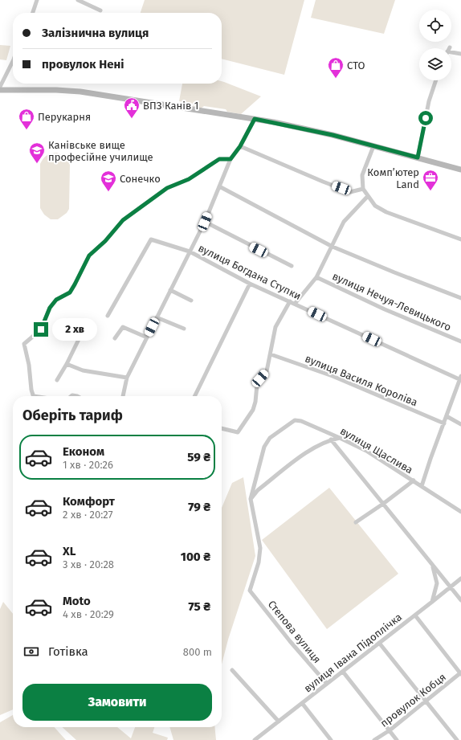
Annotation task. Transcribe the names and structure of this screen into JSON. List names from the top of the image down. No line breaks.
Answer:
{"streets":{"street":["вулиця Богдана Ступки","вулиця Нечуя-Левицького","вулиця Василя Короліва","вулиця Щаслива","Степова вулиця","вулиця Івана Підоплічка","провулок Кобця"]},"crossings":[["вулиця Щаслива","Степова вулиця"],["Степова вулиця","вулиця Івана Підоплічка"]],"places":{"shop":["СТО","Перукарня"],"public building":["ВПЗ Канів 1"],"school or university":["Канівське вище професійне училище","Сонечко"],"office":["Комп’ютер Land"]},"page":{"banner":["Залізнична вулиця","провулок Нені"],"bubble":"2 хв","heading":"Оберіть тариф","list":[{"name":"Економ","note":"1 хв · 20:26","value":"59 ₴"},{"name":"Комфорт","note":"2 хв · 20:27","value":"79 ₴"},{"name":"XL","note":"3 хв · 20:28","value":"100 ₴"},{"name":"Moto","note":"4 хв · 20:29","value":"75 ₴"}],"pay":["Готівка","800 m"],"buttons":"Замовити"}}
